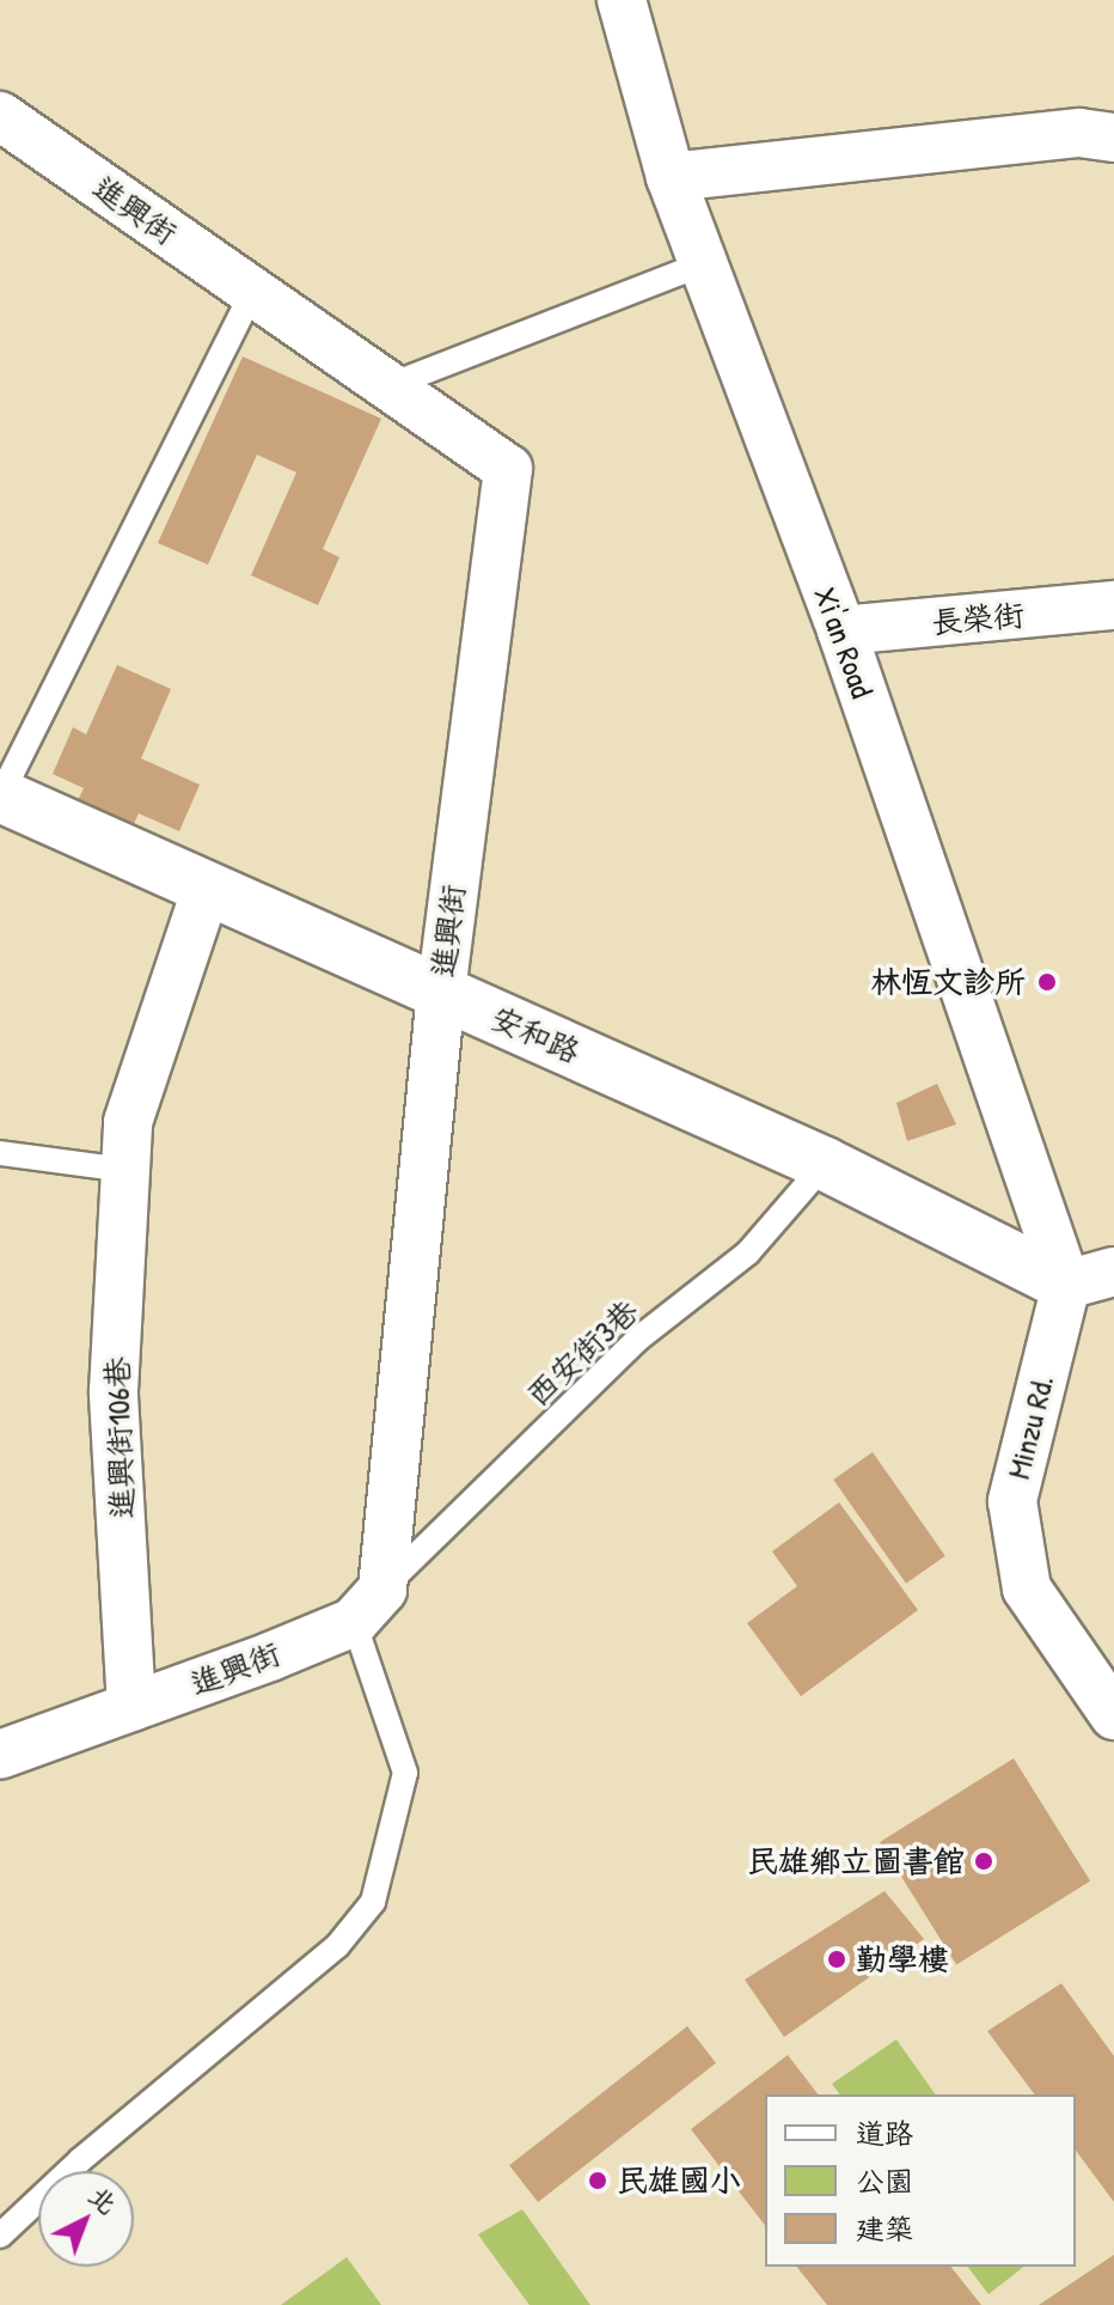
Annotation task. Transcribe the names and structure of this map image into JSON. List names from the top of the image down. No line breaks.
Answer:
{"streets":{"street":["進興街","長榮街","Xi'an Road","安和路","Minzu Rd.","進興街106巷"],"lane":["西安街3巷"]},"crossings":[["進興街","安和路"],["進興街","西安街3巷"],["進興街","進興街106巷"],["長榮街","Xi'an Road"],["Xi'an Road","安和路"],["Xi'an Road","Minzu Rd."],["安和路","西安街3巷"],["安和路","Minzu Rd."],["安和路","進興街106巷"]],"places":["林恆文診所","民雄鄉立圖書館","勤學樓","民雄國小"],"legend":["道路","公園","建築"],"north":"top right"}
